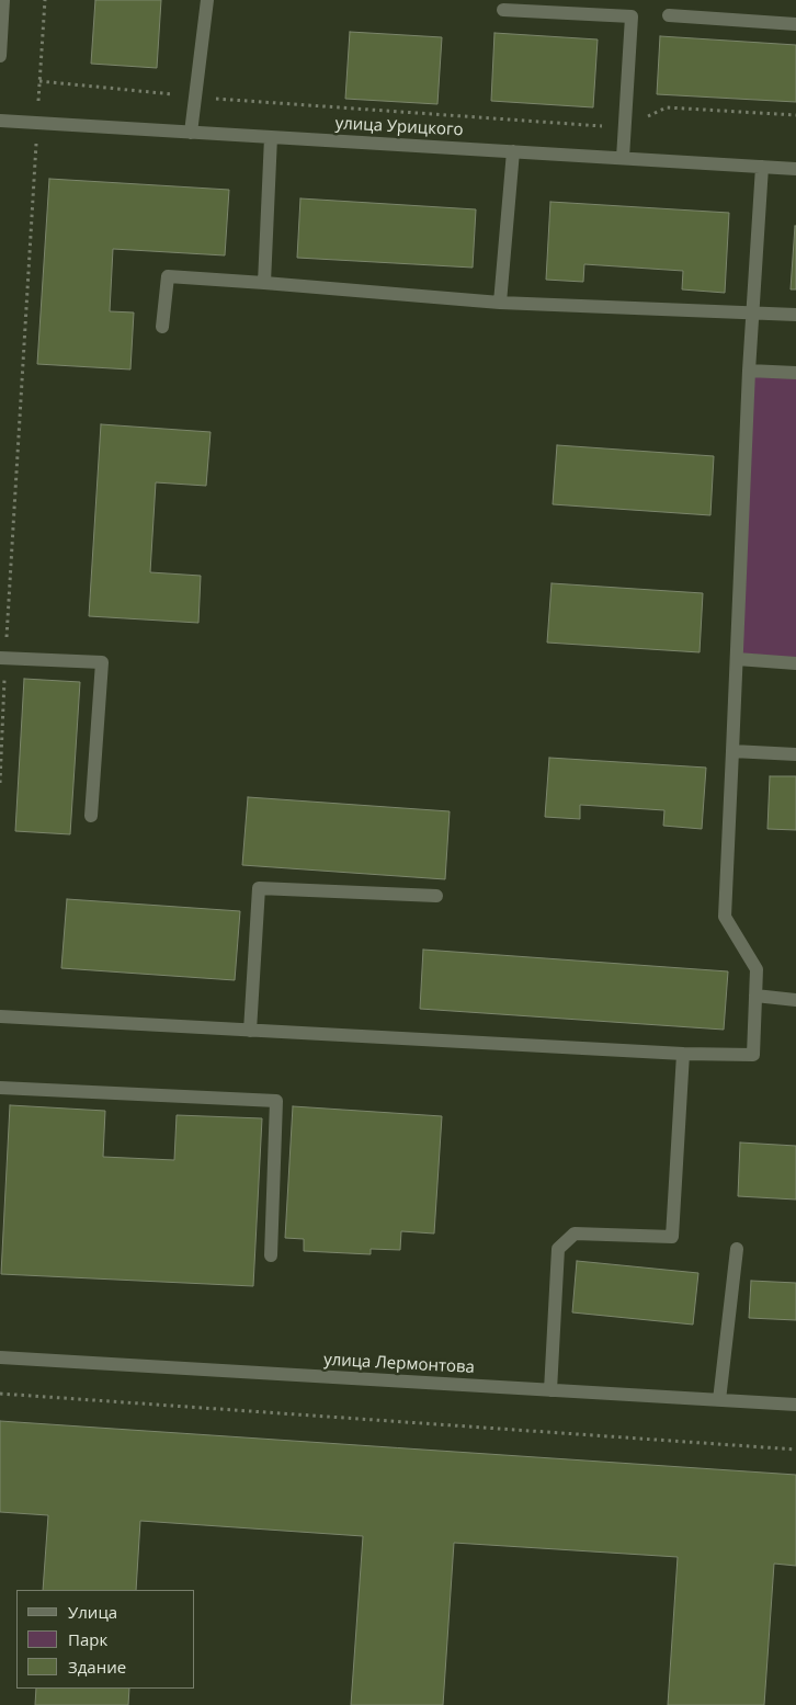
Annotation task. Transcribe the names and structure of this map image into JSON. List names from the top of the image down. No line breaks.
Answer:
{"streets":{"street":["улица Урицкого","улица Лермонтова"]},"legend":["Улица","Парк","Здание"]}
